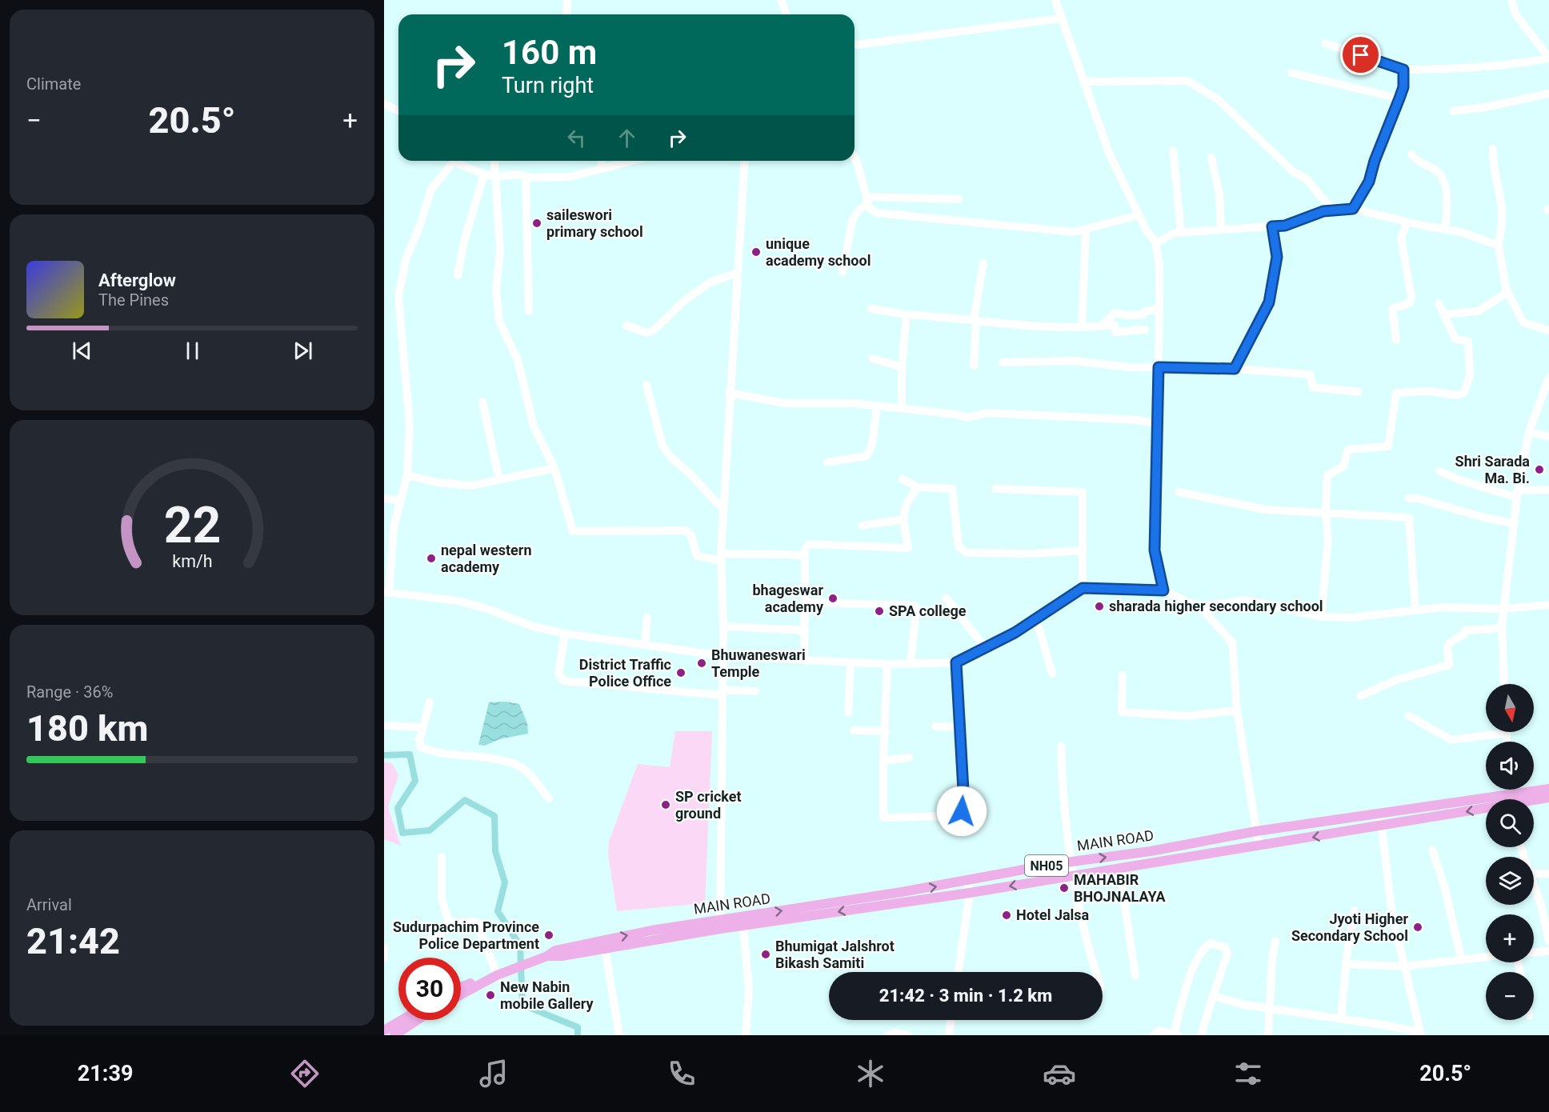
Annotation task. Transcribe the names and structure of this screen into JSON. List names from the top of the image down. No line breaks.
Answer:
{"streets":{"main road":["MAIN ROAD","NH05"]},"crossings":[["MAIN ROAD","NH05"]],"places":["saileswori primary school","unique academy school","Shri Sarada Ma. Bi.","nepal western academy","bhageswar academy","sharada higher secondary school","SPA college","Bhuwaneswari Temple","District Traffic Police Office","SP cricket ground","MAHABIR BHOJNALAYA","Hotel Jalsa","Jyoti Higher Secondary School","Sudurpachim Province Police Department","Bhumigat Jalshrot Bikash Samiti","New Nabin mobile Gallery"],"north":"bottom","page":{"tile":["Climate",["Range · 36%","180 km"],["Arrival","21:42"]],"turn":["160 m","Turn right"],"heat":["−","20.5°","+"],"song":["Afterglow","The Pines"],"map_buttons":["+","−"],"limit":"30","trip":"21:42 · 3 min · 1.2 km","tabs":["21:39","20.5°"],"gauge":["22","km/h"]}}
